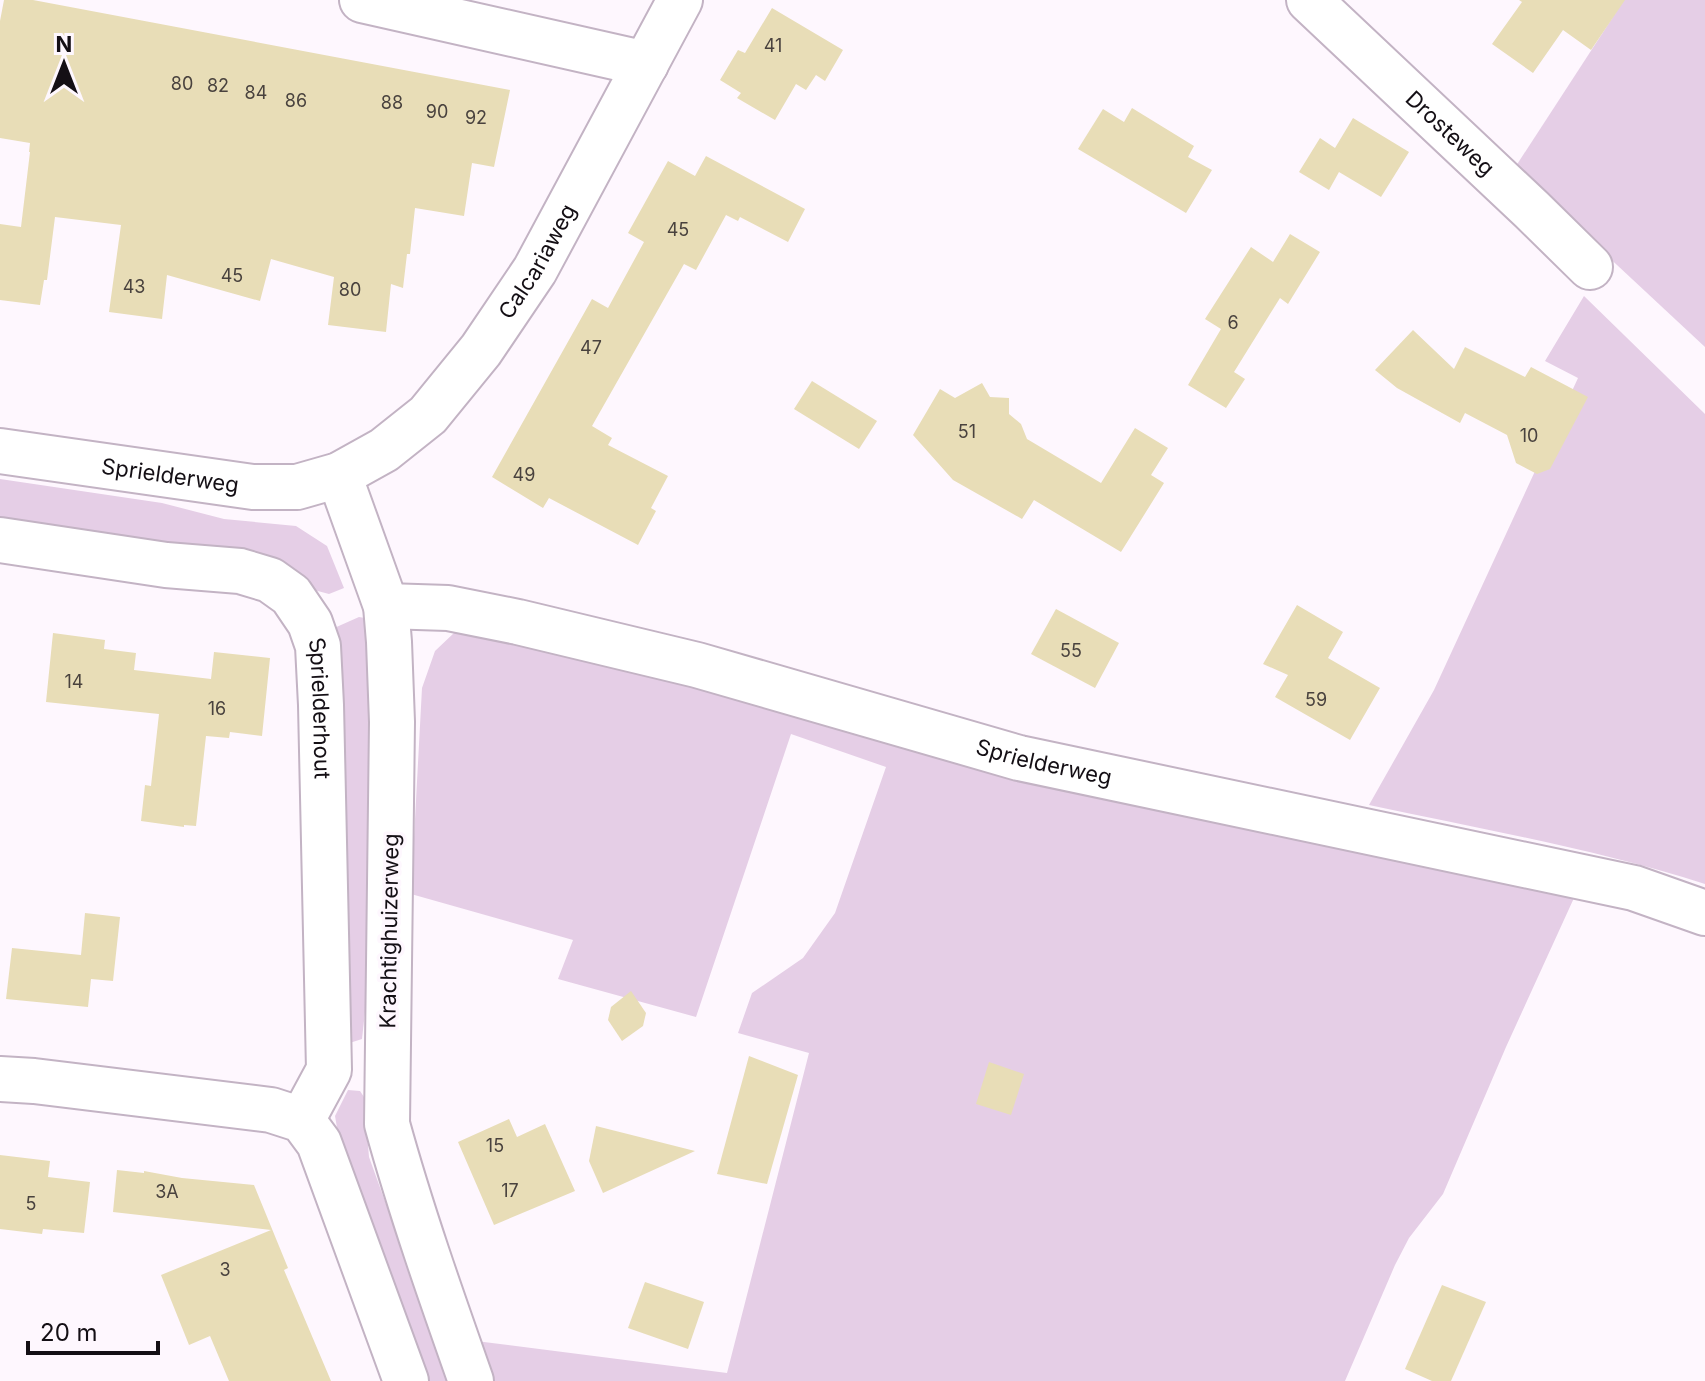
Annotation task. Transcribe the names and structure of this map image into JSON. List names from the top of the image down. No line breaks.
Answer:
{"streets":{"street":["Drosteweg","Calcariaweg","Sprielderweg","Sprielderhout","Krachtighuizerweg"]},"crossings":[["Calcariaweg","Sprielderweg"],["Calcariaweg","Krachtighuizerweg"],["Sprielderweg","Krachtighuizerweg"]],"house_numbers":["41","80","82","84","86","88","90","92","45","45","43","80","6","47","51","10","49","55","14","59","16","15","17","3A","5","3"],"scale_bar":"20 m","north":"top"}
